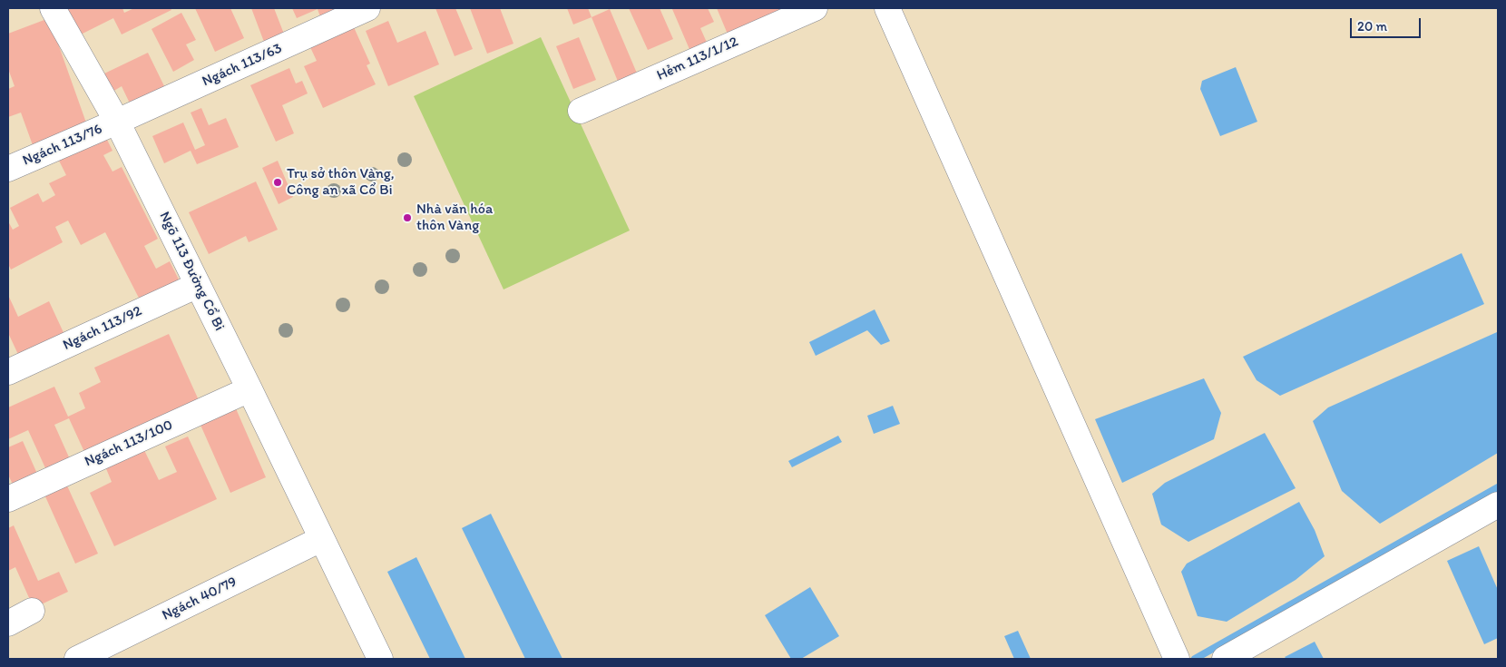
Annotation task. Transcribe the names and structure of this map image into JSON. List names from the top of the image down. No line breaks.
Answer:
{"streets":{"street":["Hẻm 113/1/12","Ngách 113/63","Ngách 113/76","Ngõ 113 Đường Cổ Bi","Ngách 113/92","Ngách 113/100","Ngách 40/79"]},"crossings":[["Ngách 113/63","Ngách 113/76"],["Ngách 113/63","Ngõ 113 Đường Cổ Bi"],["Ngách 113/76","Ngõ 113 Đường Cổ Bi"],["Ngõ 113 Đường Cổ Bi","Ngách 113/92"],["Ngõ 113 Đường Cổ Bi","Ngách 113/100"],["Ngõ 113 Đường Cổ Bi","Ngách 40/79"]],"places":["Trụ sở thôn Vàng, Công an xã Cổ Bi","Nhà văn hóa thôn Vàng"],"scale_bar":"20 m"}
